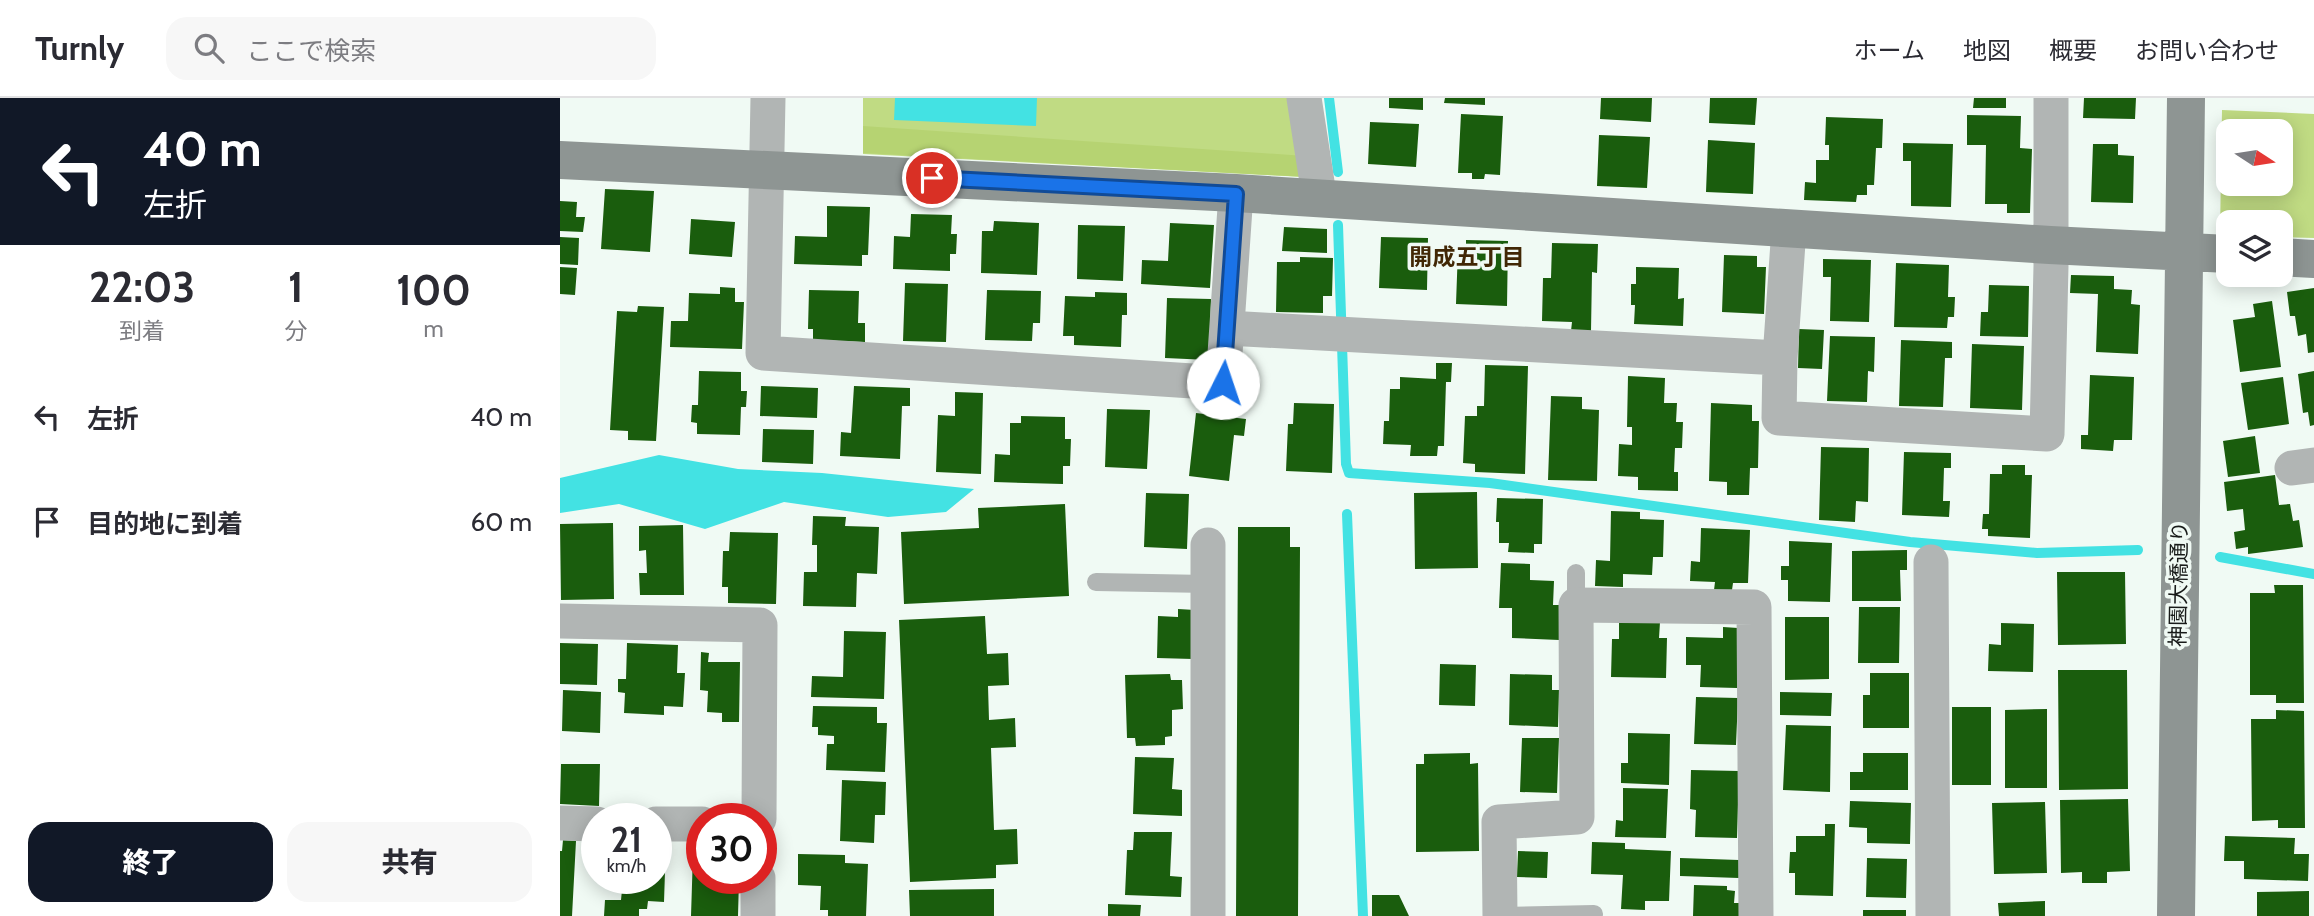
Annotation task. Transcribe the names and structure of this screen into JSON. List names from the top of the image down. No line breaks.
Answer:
{"streets":{"street":["神園大橋通り"]},"districts":["開成五丁目"],"north":"right","page":{"header":"Turnly","search":"ここで検索","nav":["ホーム","地図","概要","お問い合わせ"],"turn":["40 m","左折"],"eta":["22:03","到着","1","分","100","m"],"list":[{"name":"左折","value":"40 m"},{"name":"目的地に到着","value":"60 m"}],"speed":"21 km/h","limit":"30","buttons":["終了","共有"]}}
